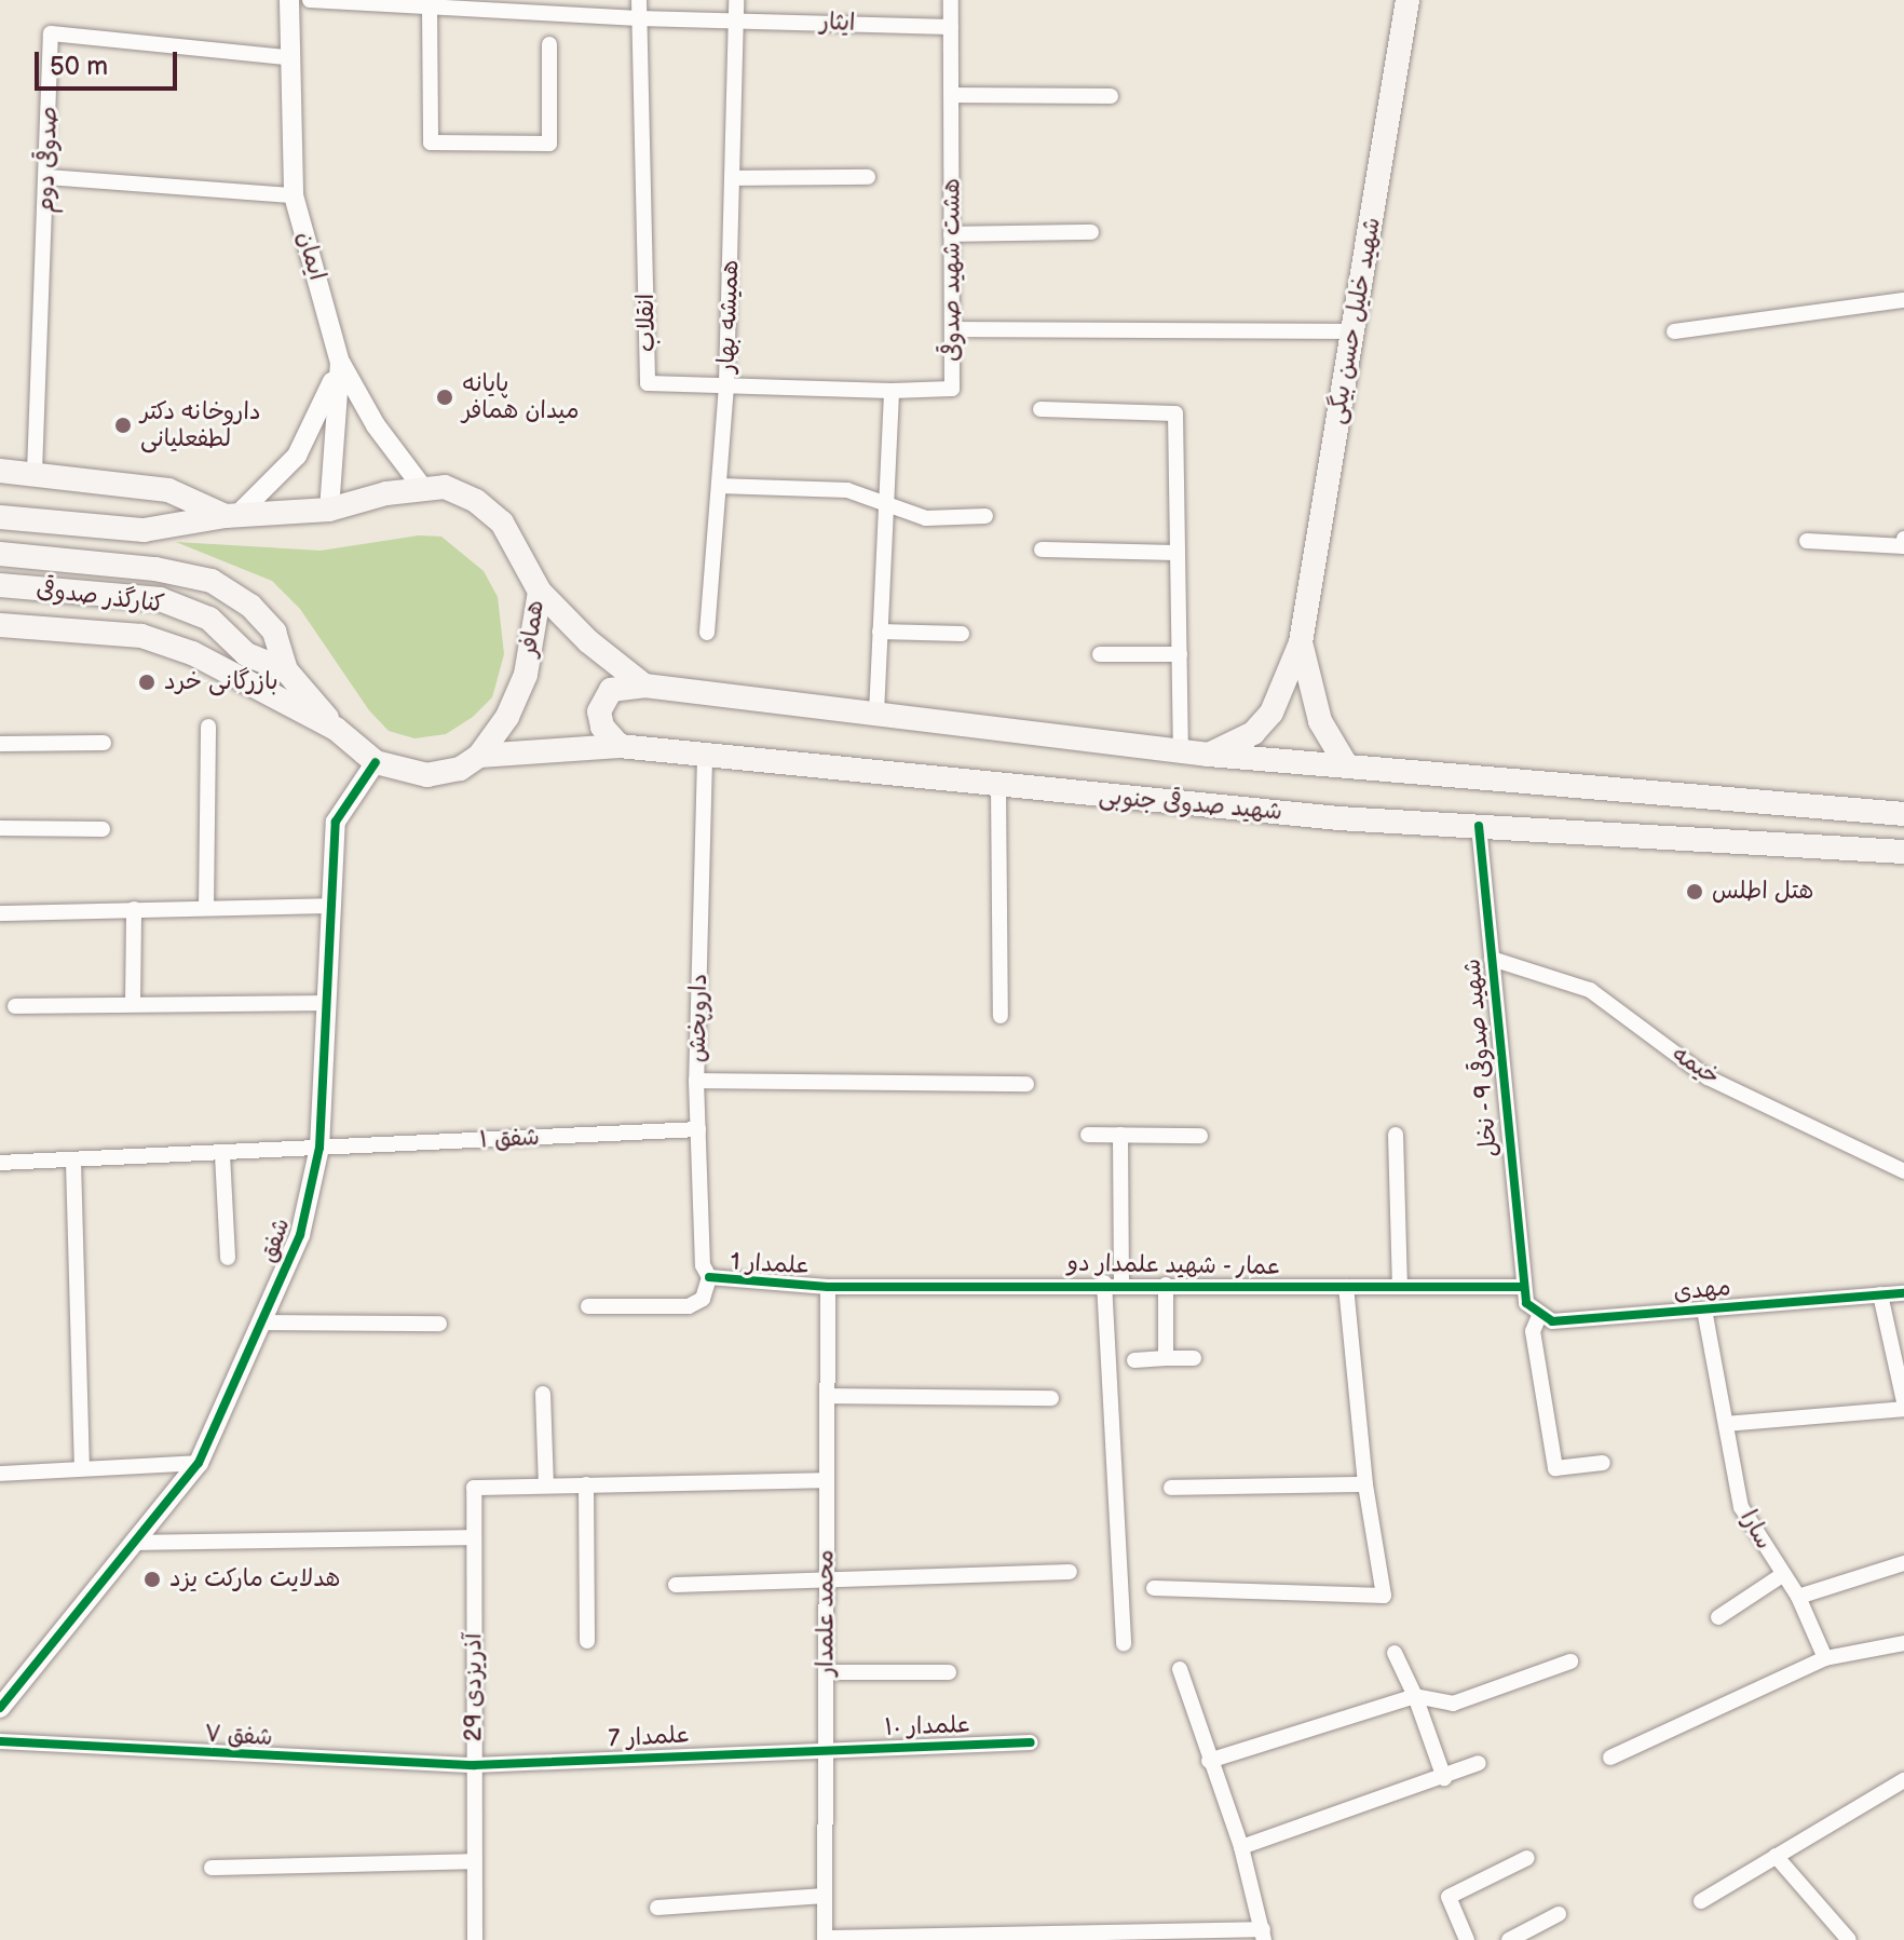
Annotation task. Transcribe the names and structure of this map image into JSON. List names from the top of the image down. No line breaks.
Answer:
{"streets":{"main road":["شهید خلیل حسن بیگی","کنارگذر صدوقی","همافر","شهید صدوقی جنوبی"],"street":["ایثار","صدوقی دوم","ایمان","هشت شهید صدوقی","همیشه بهار","انقلاب","داروپخش","شهید صدوقی 9 - نخل","خیمه","شفق ۱","شفق","علمدار 1","عمار - شهید علمدار دو","مهدی","سارا","محمد علمدار","آذریزدی 29","علمدار ۱۰","شفق ۷","علمدار 7"]},"crossings":[["ایثار","هشت شهید صدوقی"],["ایثار","همیشه بهار"],["ایثار","انقلاب"],["صدوقی دوم","ایمان"],["ایمان","همافر"],["هشت شهید صدوقی","انقلاب"],["همیشه بهار","انقلاب"],["همافر","شهید صدوقی جنوبی"],["شهید صدوقی جنوبی","داروپخش"],["شهید صدوقی جنوبی","شهید صدوقی 9 - نخل"],["داروپخش","شفق ۱"],["داروپخش","علمدار 1"],["شهید صدوقی 9 - نخل","خیمه"],["شهید صدوقی 9 - نخل","عمار - شهید علمدار دو"],["شفق ۱","شفق"],["علمدار 1","عمار - شهید علمدار دو"],["علمدار 1","محمد علمدار"],["عمار - شهید علمدار دو","محمد علمدار"],["مهدی","سارا"],["محمد علمدار","علمدار ۱۰"],["محمد علمدار","علمدار 7"],["آذریزدی 29","شفق ۷"],["آذریزدی 29","علمدار 7"],["علمدار ۱۰","علمدار 7"],["شفق ۷","علمدار 7"]],"places":["پایانه میدان همافر","داروخانه دکتر لطفعلیانی","بازرگانی خرد","هتل اطلس","هدلایت مارکت یزد"],"scale_bar":"50 m"}
